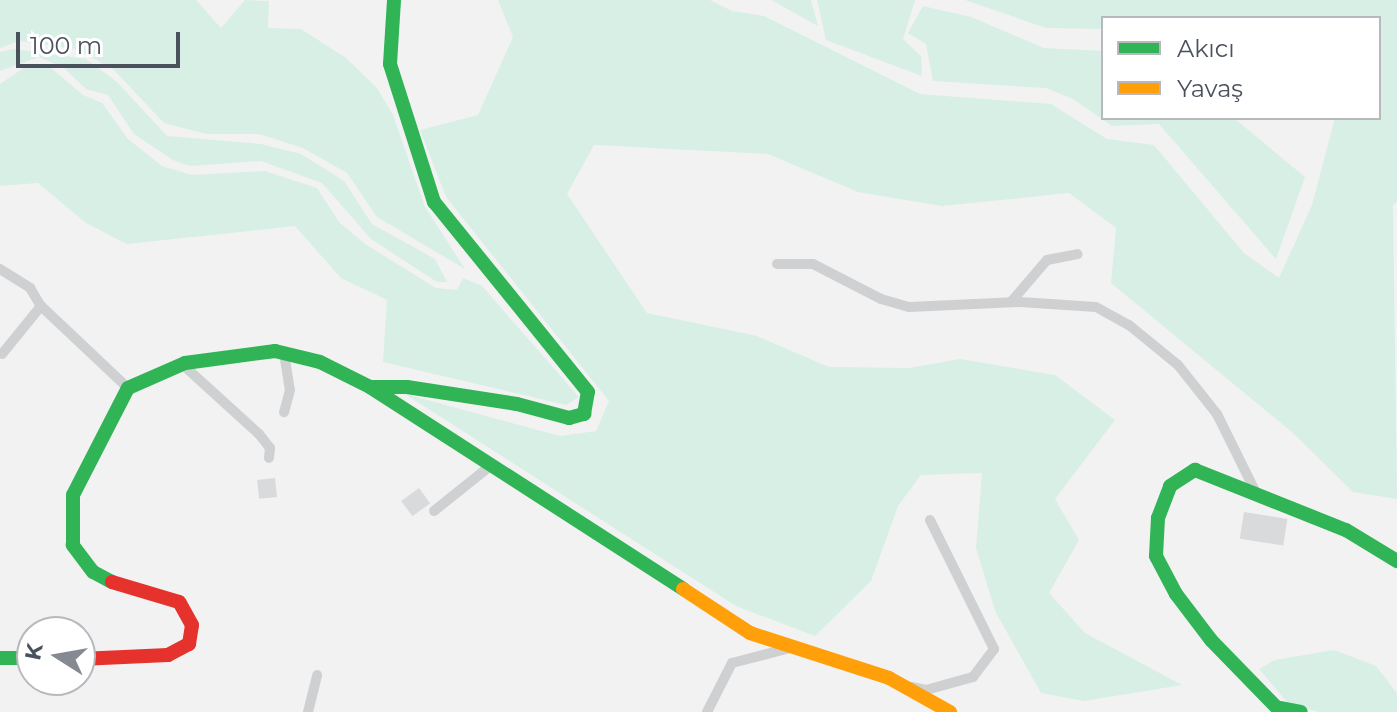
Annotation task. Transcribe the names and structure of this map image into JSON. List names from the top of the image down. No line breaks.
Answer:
{"legend":["Akıcı","Yavaş"],"scale_bar":"100 m","north":"left"}
